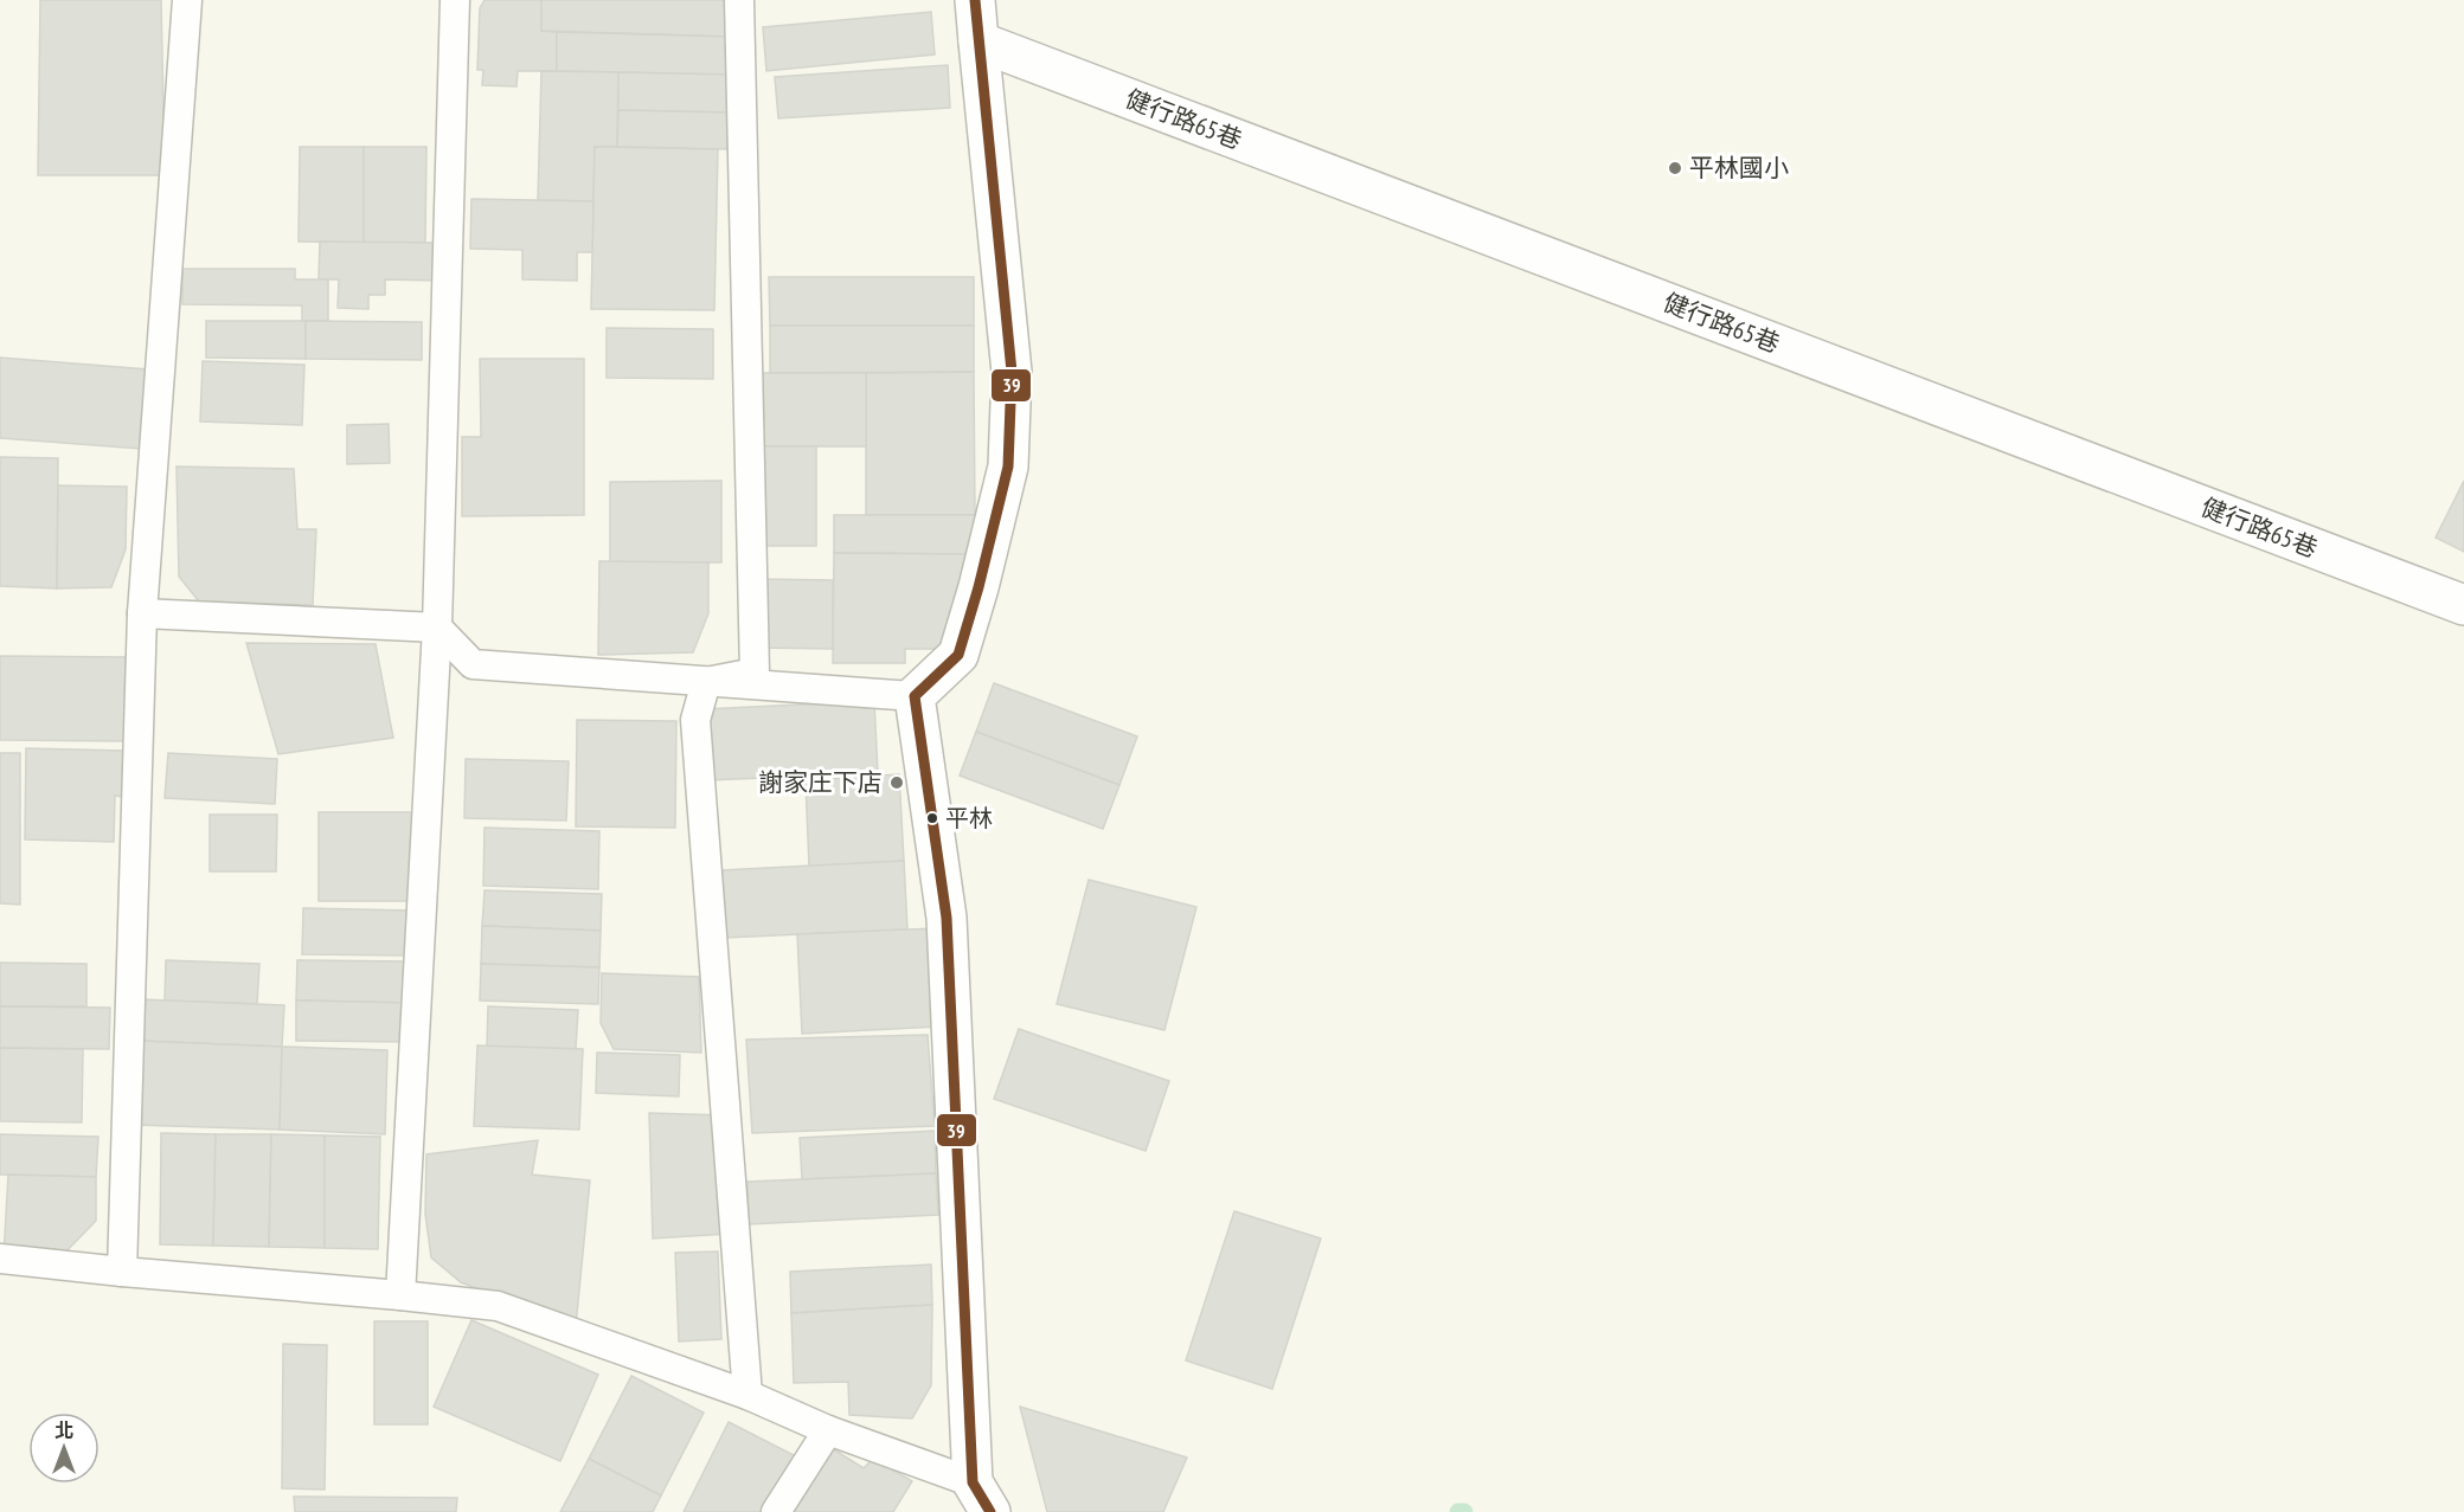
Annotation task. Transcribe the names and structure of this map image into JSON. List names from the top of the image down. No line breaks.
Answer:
{"streets":{"street":["健行路65巷"]},"places":["平林國小","謝家庄下店","平林"],"lines":["transit line 39"],"north":"top"}
